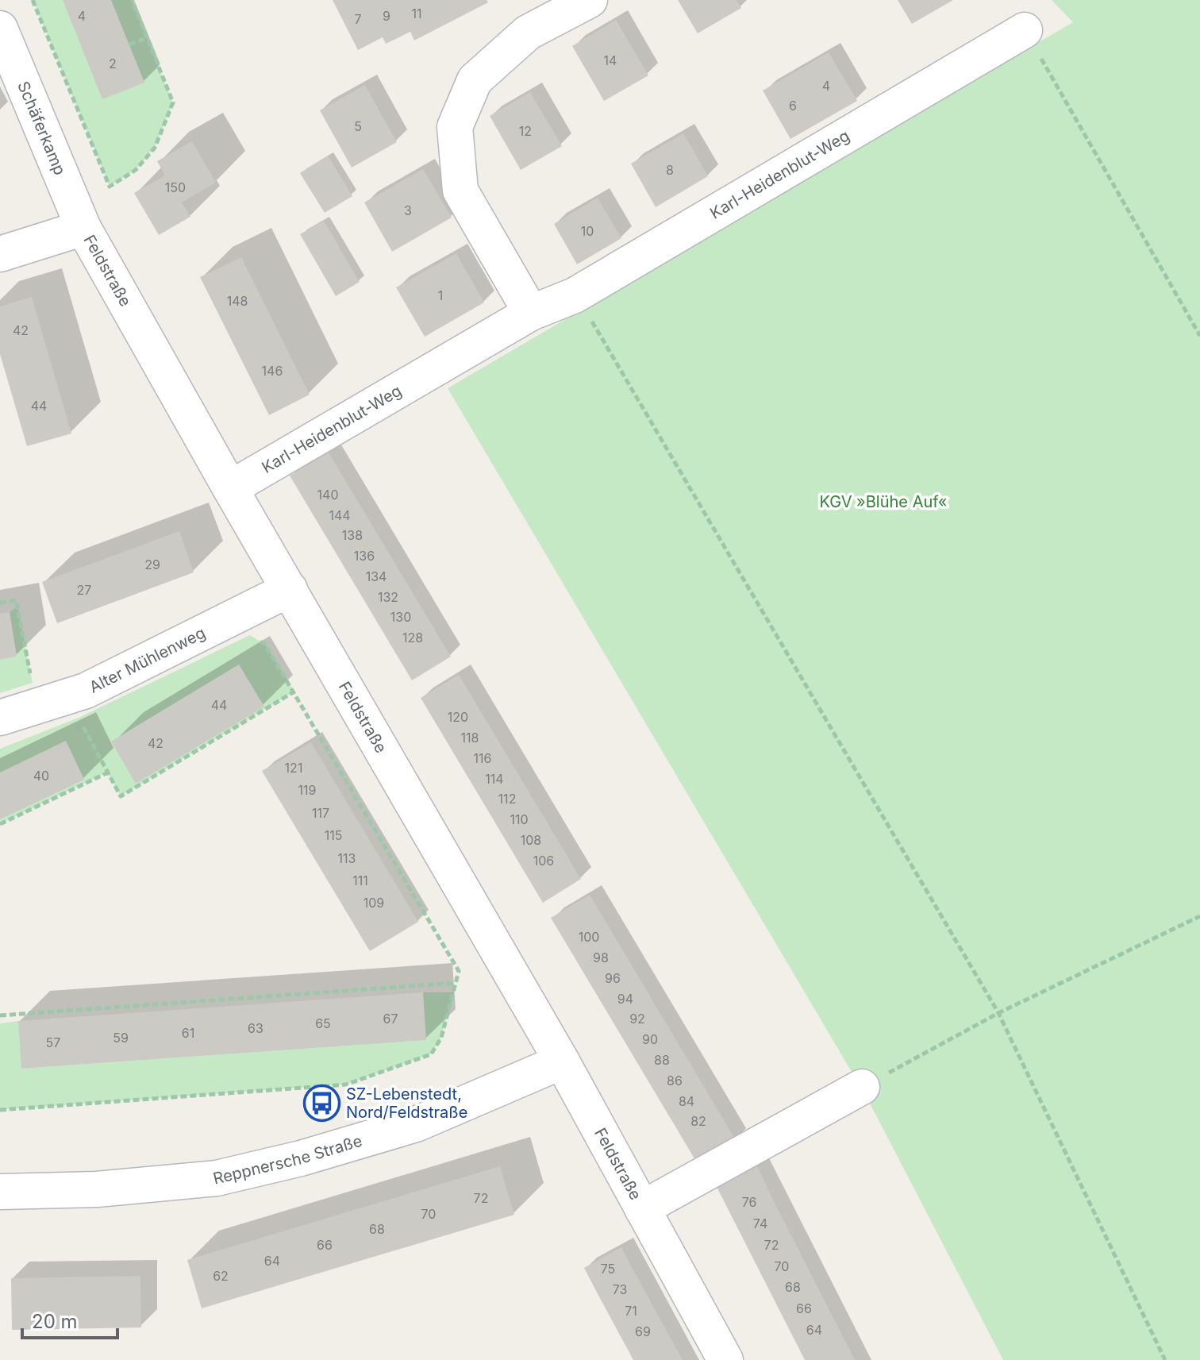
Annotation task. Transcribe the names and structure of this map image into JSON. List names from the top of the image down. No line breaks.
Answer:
{"streets":{"street":["Schäferkamp","Karl-Heidenblut-Weg","Feldstraße","Alter Mühlenweg","Reppnersche Straße"]},"crossings":[["Schäferkamp","Feldstraße"],["Karl-Heidenblut-Weg","Feldstraße"],["Feldstraße","Alter Mühlenweg"],["Feldstraße","Reppnersche Straße"]],"parks":["KGV »Blühe Auf«"],"places":{"bus stop":["SZ-Lebenstedt, Nord/Feldstraße"]},"house_numbers":["11","4","9","7","14","2","4","6","5","12","8","150","3","10","1","148","42","146","44","140","144","138","136","29","134","27","132","130","128","44","120","118","42","116","121","40","114","119","112","117","110","115","108","113","106","111","109","100","98","96","94","67","92","65","63","61","59","90","57","88","86","84","82","72","76","70","74","68","66","72","64","70","75","62","68","73","66","71","64","69"],"scale_bar":"20 m"}
